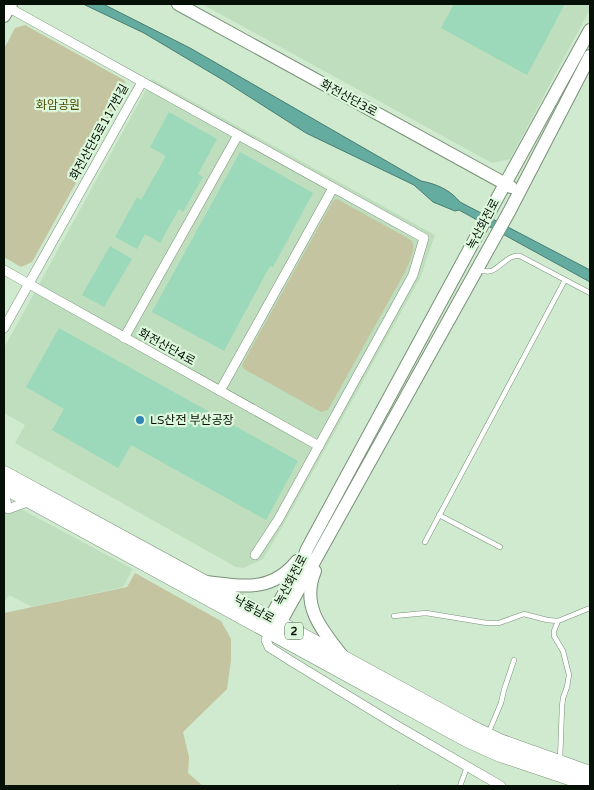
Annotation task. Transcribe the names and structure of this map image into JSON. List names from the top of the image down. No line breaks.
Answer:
{"streets":{"main road":["화전산단3로","녹산화전로","낙동남로","2"],"street":["화전산단5로117번길","화전산단4로"]},"crossings":[["화전산단3로","녹산화전로"],["화전산단5로117번길","화전산단4로"],["녹산화전로","낙동남로"]],"parks":["화암공원"],"places":["LS산전 부산공장"]}
